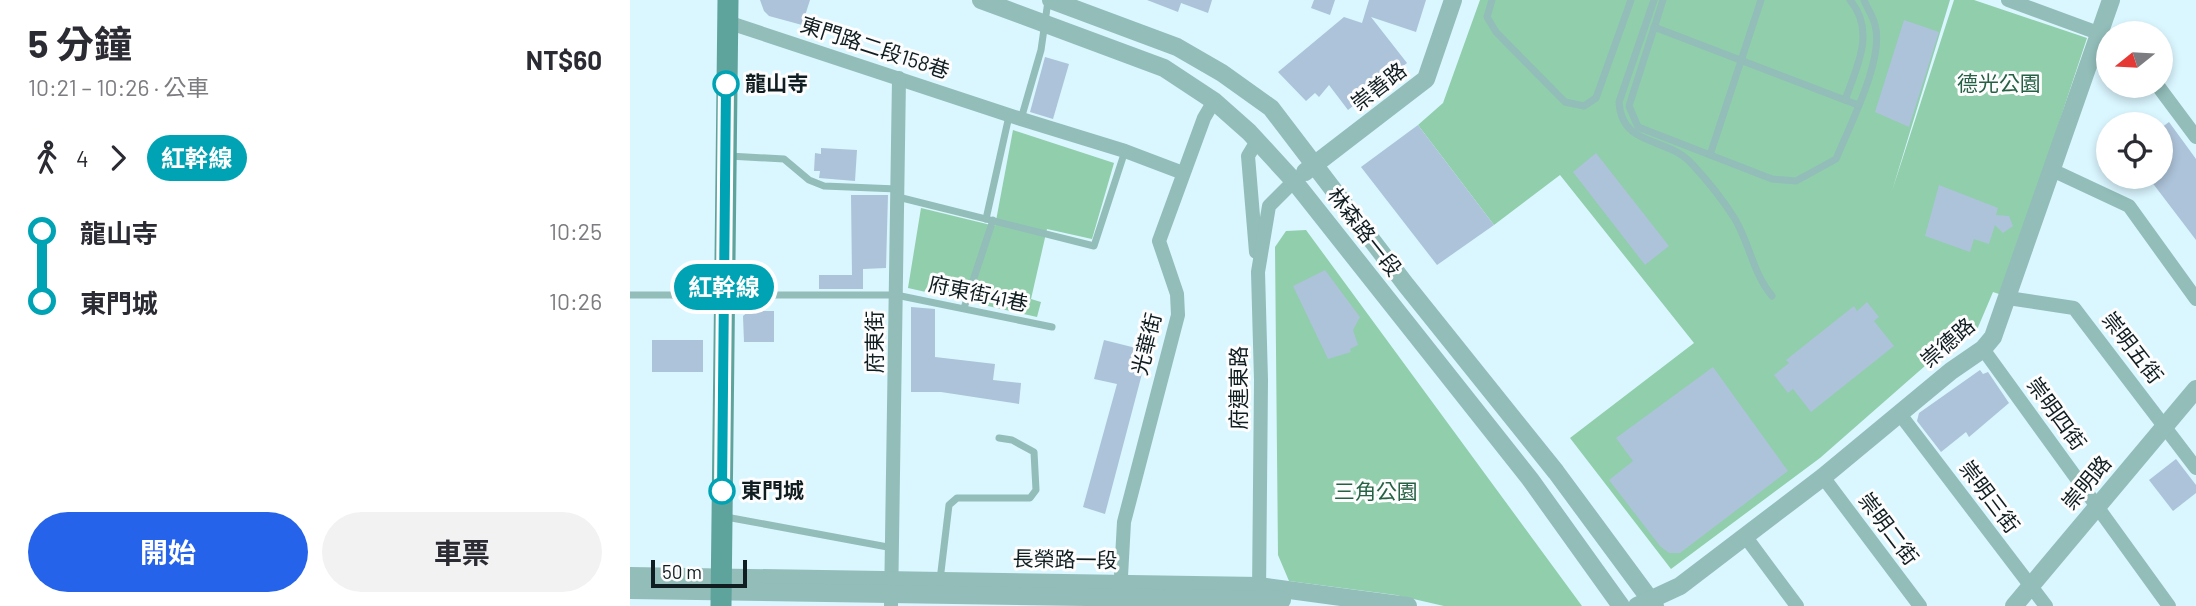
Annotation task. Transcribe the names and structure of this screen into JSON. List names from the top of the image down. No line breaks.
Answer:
{"streets":{"street":["東門路二段158巷","崇善路","林森路一段","府東街","崇德路","光華街","崇明五街","府連東路","崇明四街","崇明路","崇明三街","崇明二街","長榮路一段"],"lane":["府東街41巷"]},"crossings":[["東門路二段158巷","府東街"],["東門路二段158巷","光華街"],["崇善路","林森路一段"],["崇善路","府連東路"],["林森路一段","崇德路"],["林森路一段","光華街"],["林森路一段","府連東路"],["府東街41巷","府東街"],["府東街","長榮路一段"],["崇德路","崇明五街"],["崇德路","崇明四街"],["崇德路","崇明三街"],["崇德路","崇明二街"],["光華街","長榮路一段"],["崇明五街","崇明路"],["府連東路","長榮路一段"],["崇明四街","崇明路"],["崇明路","崇明三街"]],"parks":["德光公園","三角公園"],"places":["龍山寺","東門城"],"lines":["bus line 紅幹線"],"scale_bar":"50 m","north":"left","page":{"heading":["5 分鐘","10:21 – 10:26 · 公車","NT$60"],"on_map":"紅幹線","legs":["4","紅幹線"],"list":[{"name":"龍山寺","value":"10:25"},{"name":"東門城","value":"10:26"}],"buttons":["開始","車票"],"scale":"50 m"}}
